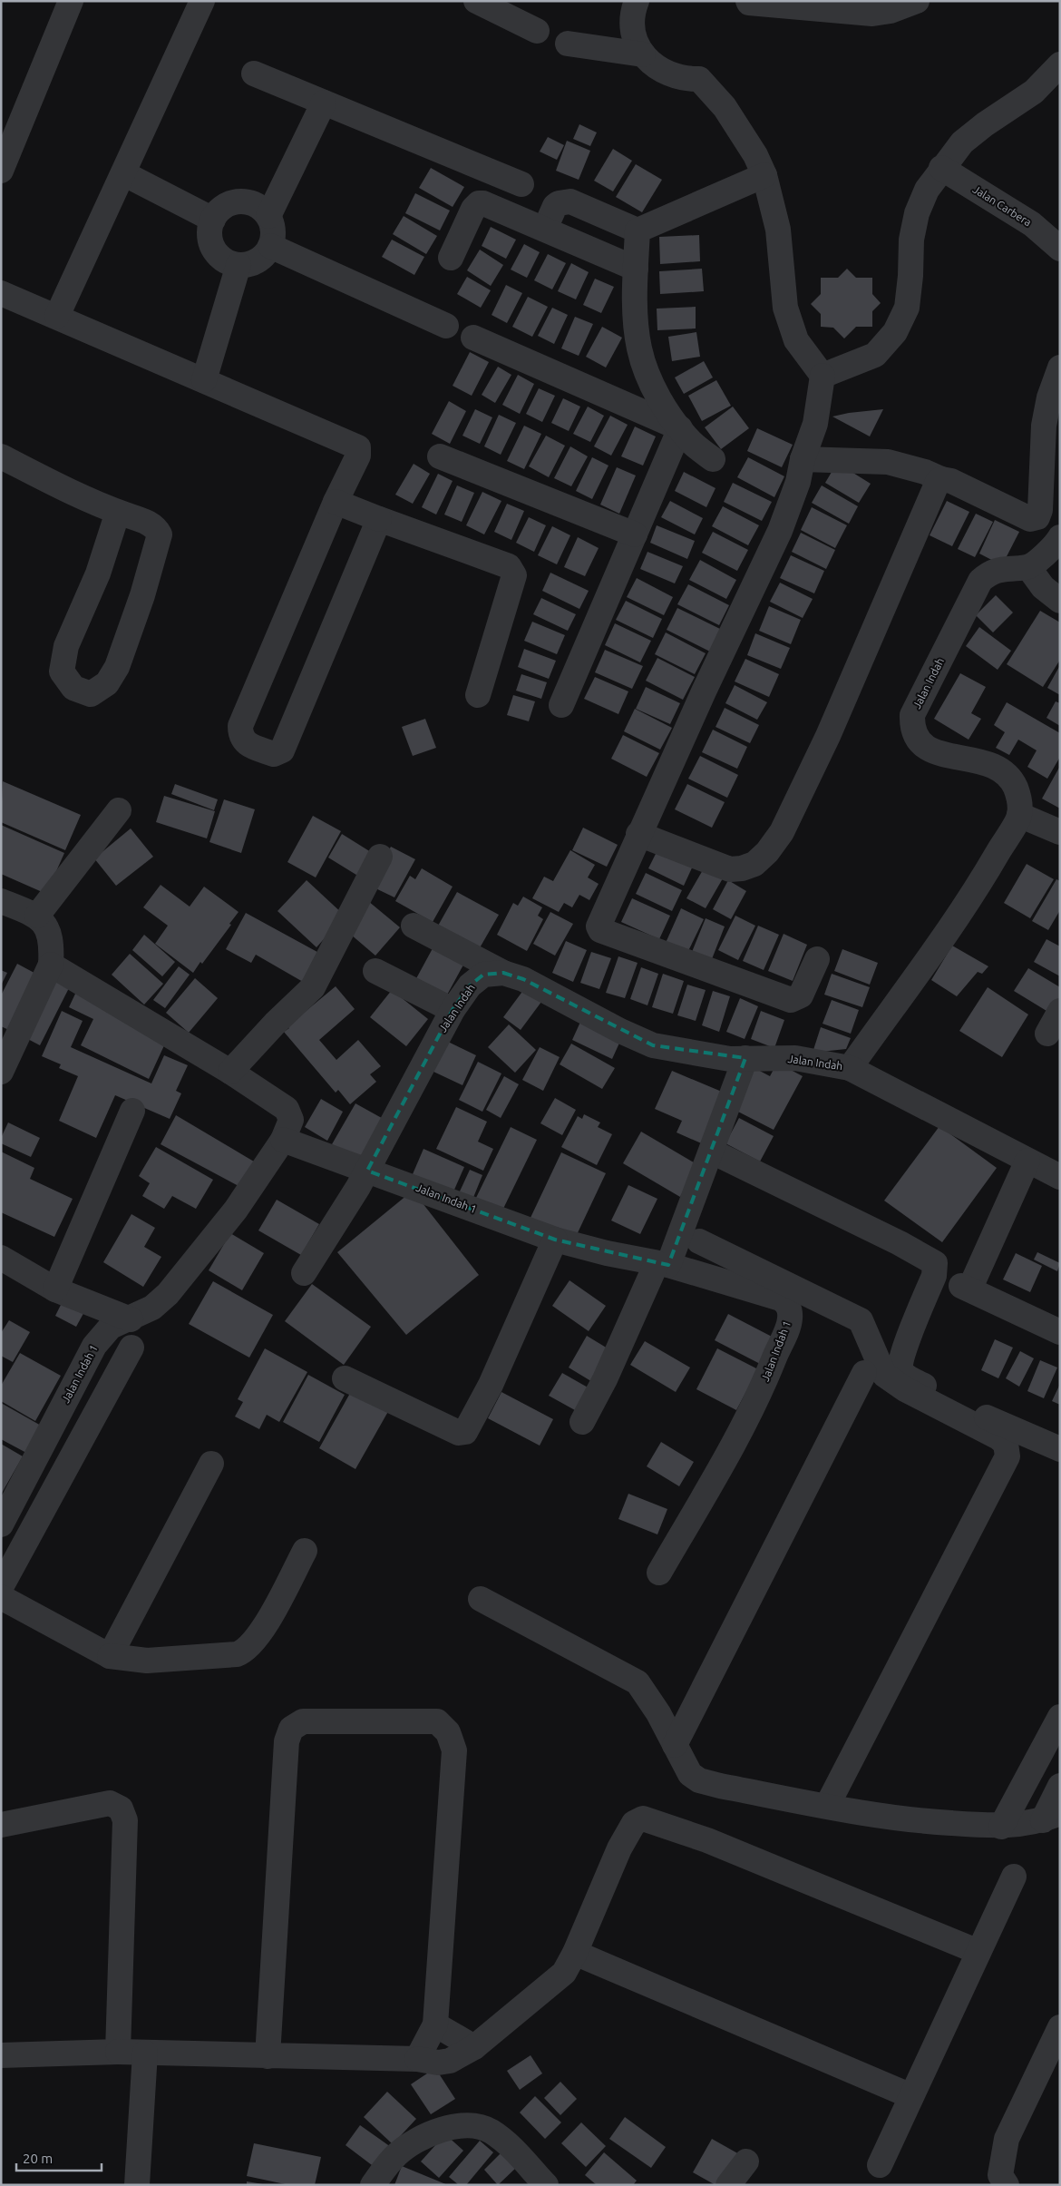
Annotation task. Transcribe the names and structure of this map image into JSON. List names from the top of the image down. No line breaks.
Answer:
{"streets":{"street":["Jalan Carbera","Jalan Indah","Jalan Indah 1"]},"crossings":[["Jalan Indah","Jalan Indah 1"]],"scale_bar":"20 m"}
